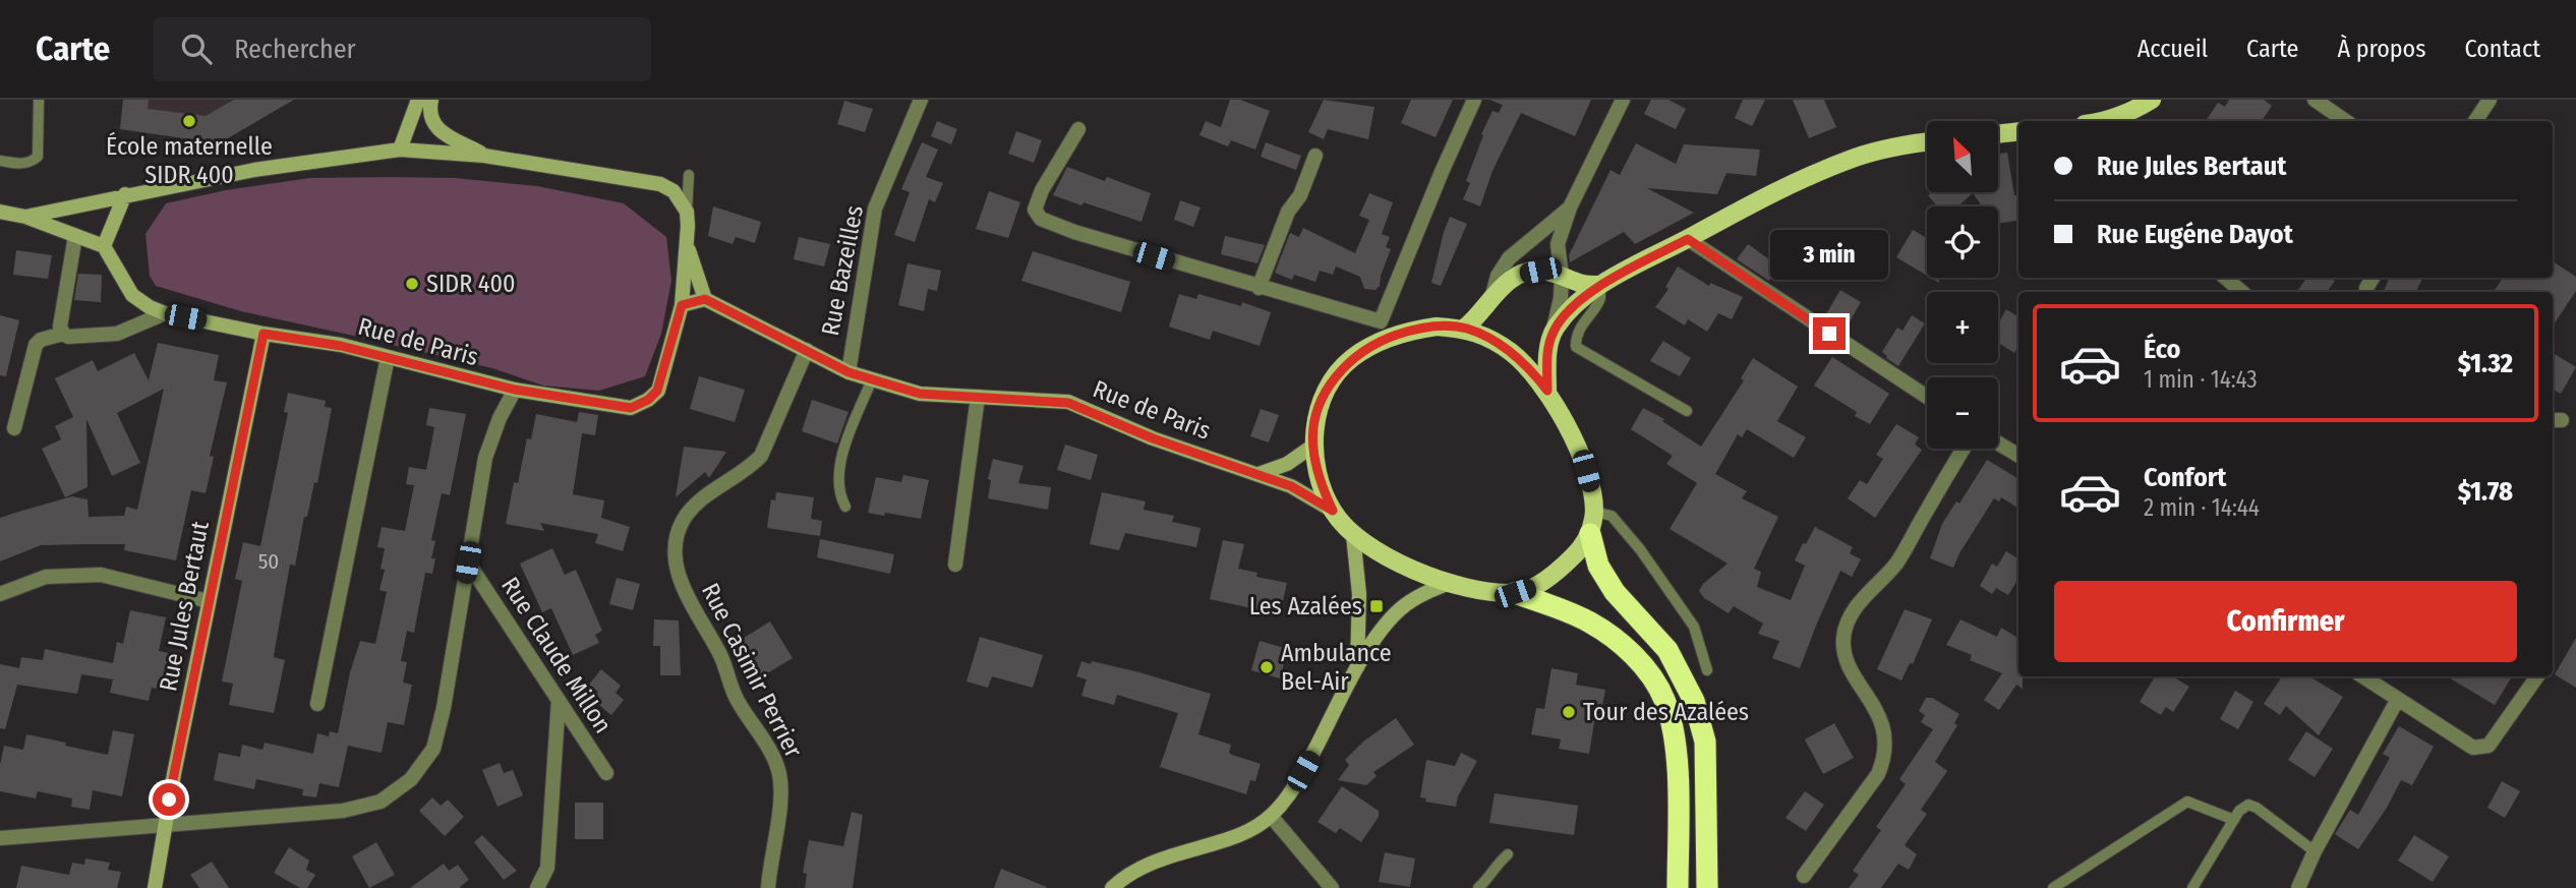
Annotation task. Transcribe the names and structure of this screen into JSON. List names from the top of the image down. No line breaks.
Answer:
{"streets":{"street":["Rue Bazeilles","Rue de Paris","Rue Jules Bertaut","Rue Claude Millon","Rue Casimir Perrier"]},"crossings":[["Rue Bazeilles","Rue de Paris"],["Rue de Paris","Rue Jules Bertaut"],["Rue de Paris","Rue Claude Millon"],["Rue de Paris","Rue Casimir Perrier"],["Rue Jules Bertaut","Rue Claude Millon"]],"places":{"other":["École maternelle SIDR 400","SIDR 400","Ambulance Bel-Air","Tour des Azalées"],"transit":["Les Azalées"]},"house_numbers":["50"],"north":"top left","page":{"header":"Carte","search":"Rechercher","nav":["Accueil","Carte","À propos","Contact"],"map_buttons":["+","−"],"banner":["Rue Jules Bertaut","Rue Eugéne Dayot"],"bubble":"3 min","list":[{"name":"Éco","note":"1 min · 14:43","value":"$1.32"},{"name":"Confort","note":"2 min · 14:44","value":"$1.78"}],"buttons":"Confirmer"}}
